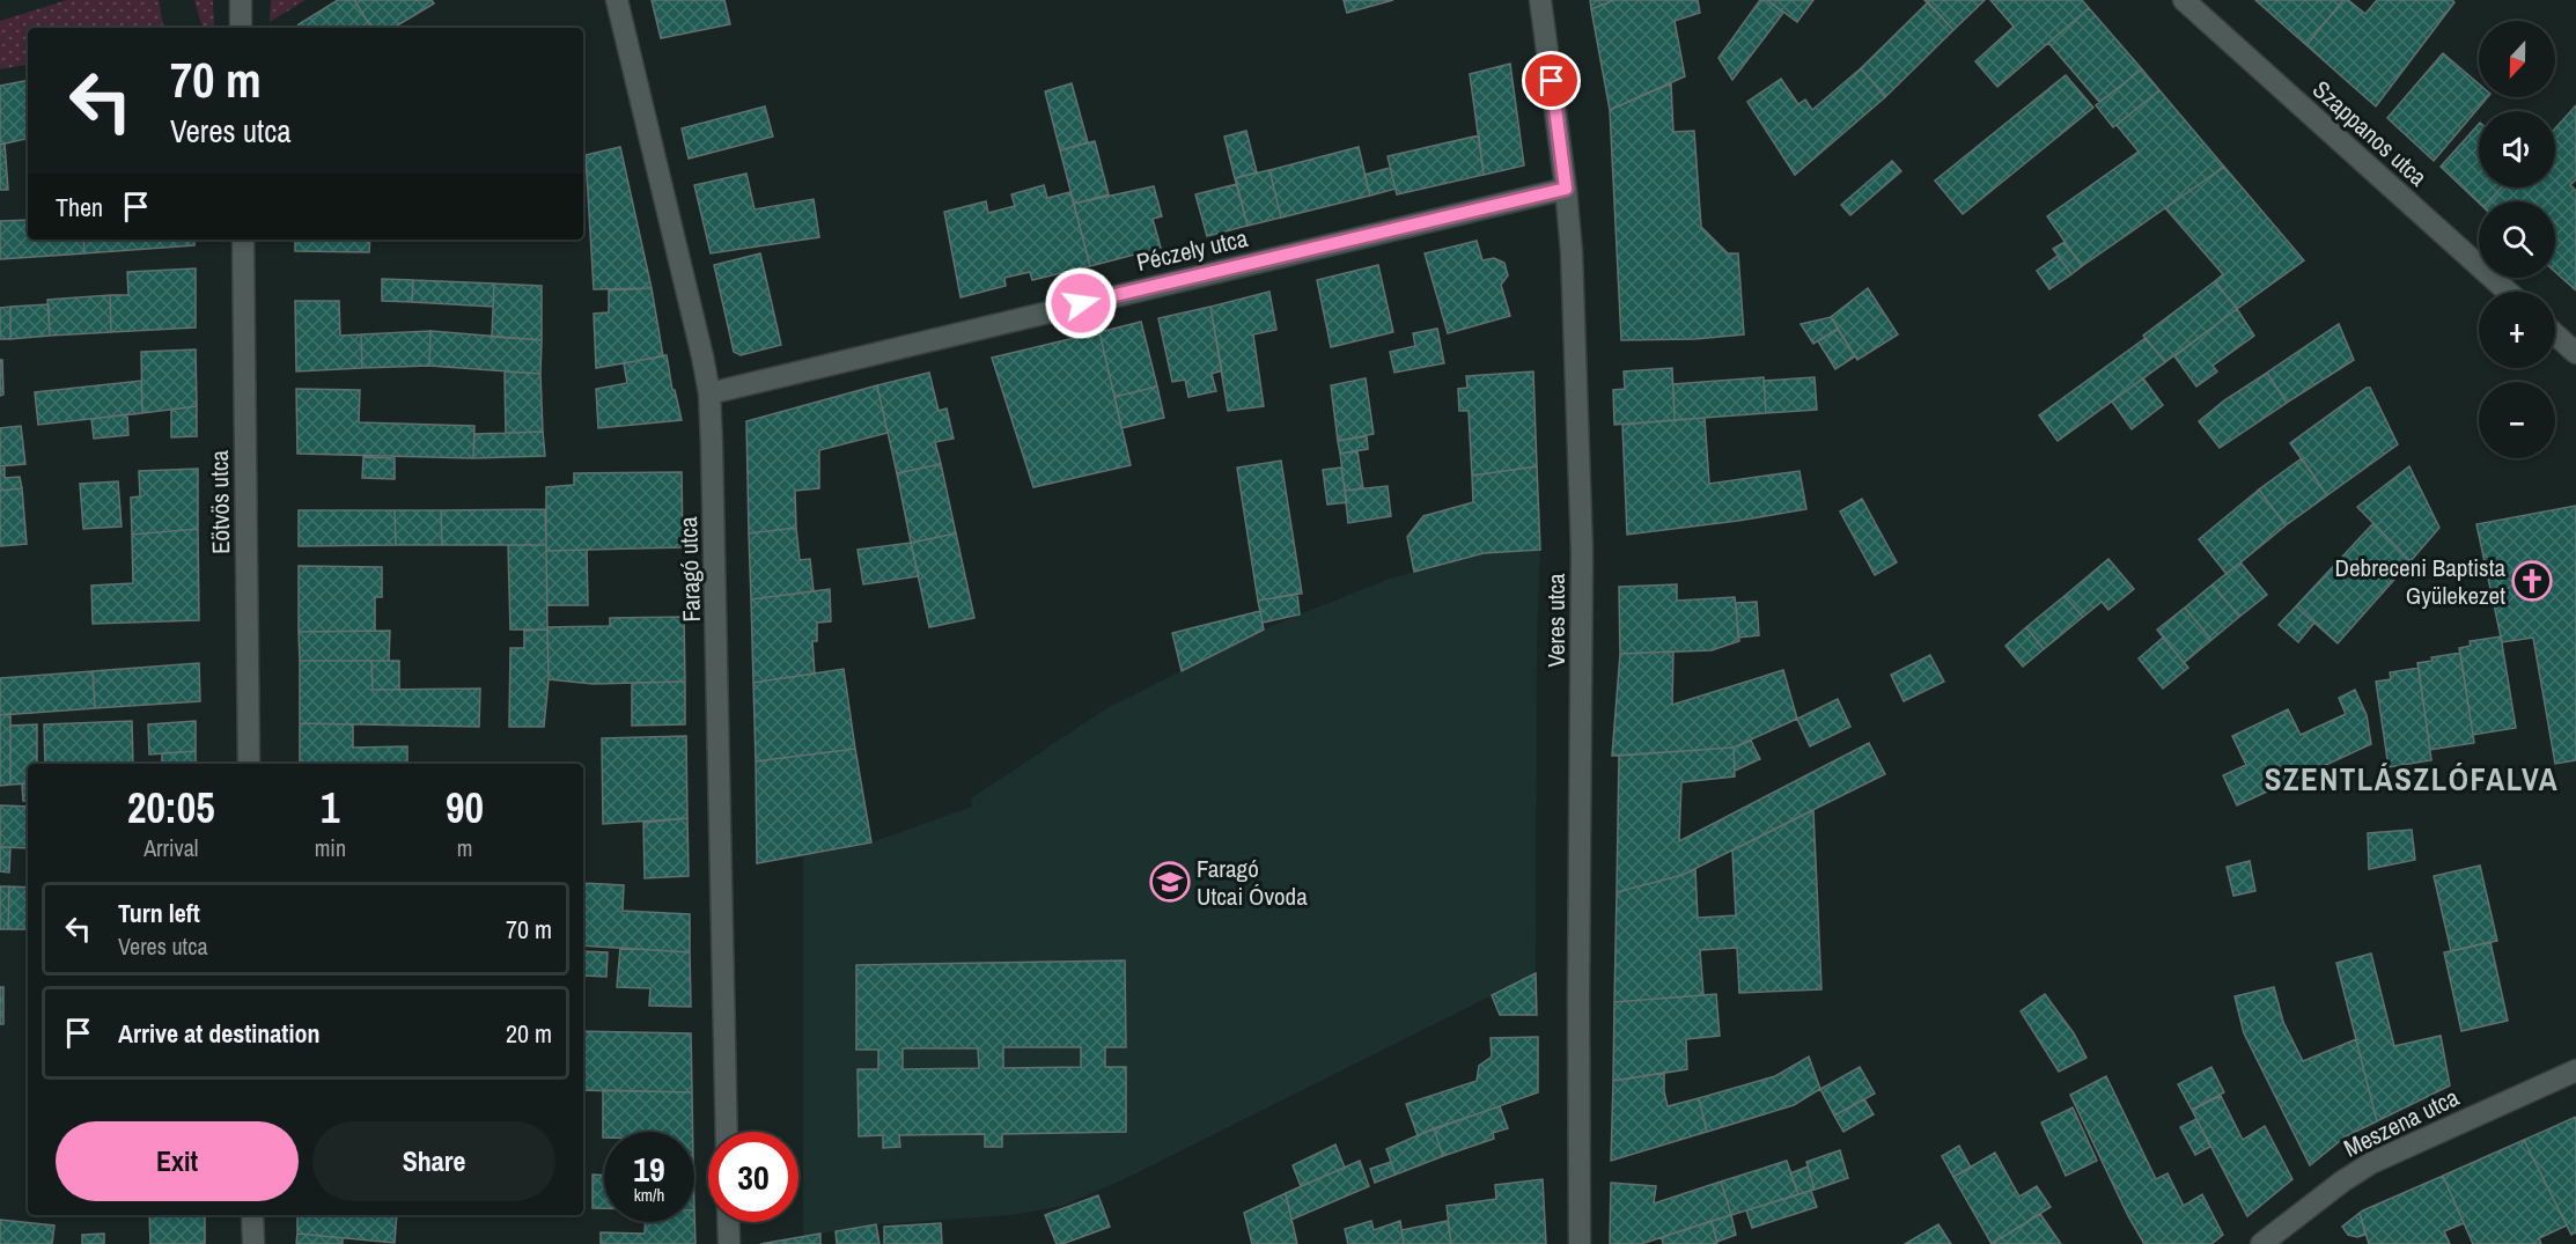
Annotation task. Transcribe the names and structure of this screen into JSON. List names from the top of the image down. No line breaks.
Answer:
{"streets":{"street":["Szappanos utca","Péczely utca","Eötvös utca","Faragó utca","Veres utca","Meszena utca"]},"crossings":[["Péczely utca","Faragó utca"],["Péczely utca","Veres utca"]],"districts":["SZENTLÁSZLÓFALVA"],"places":{"church":["Debreceni Baptista Gyülekezet"],"school or university":["Faragó Utcai Óvoda"]},"north":"bottom","page":{"map_buttons":["+","−"],"turn":["70 m","Veres utca"],"then":"Then","eta":["20:05","Arrival","1","min","90","m"],"list":[{"name":"Turn left","note":"Veres utca","value":"70 m"},{"name":"Arrive at destination","value":"20 m"}],"buttons":["Exit","Share"],"speed":"19 km/h","limit":"30"}}
